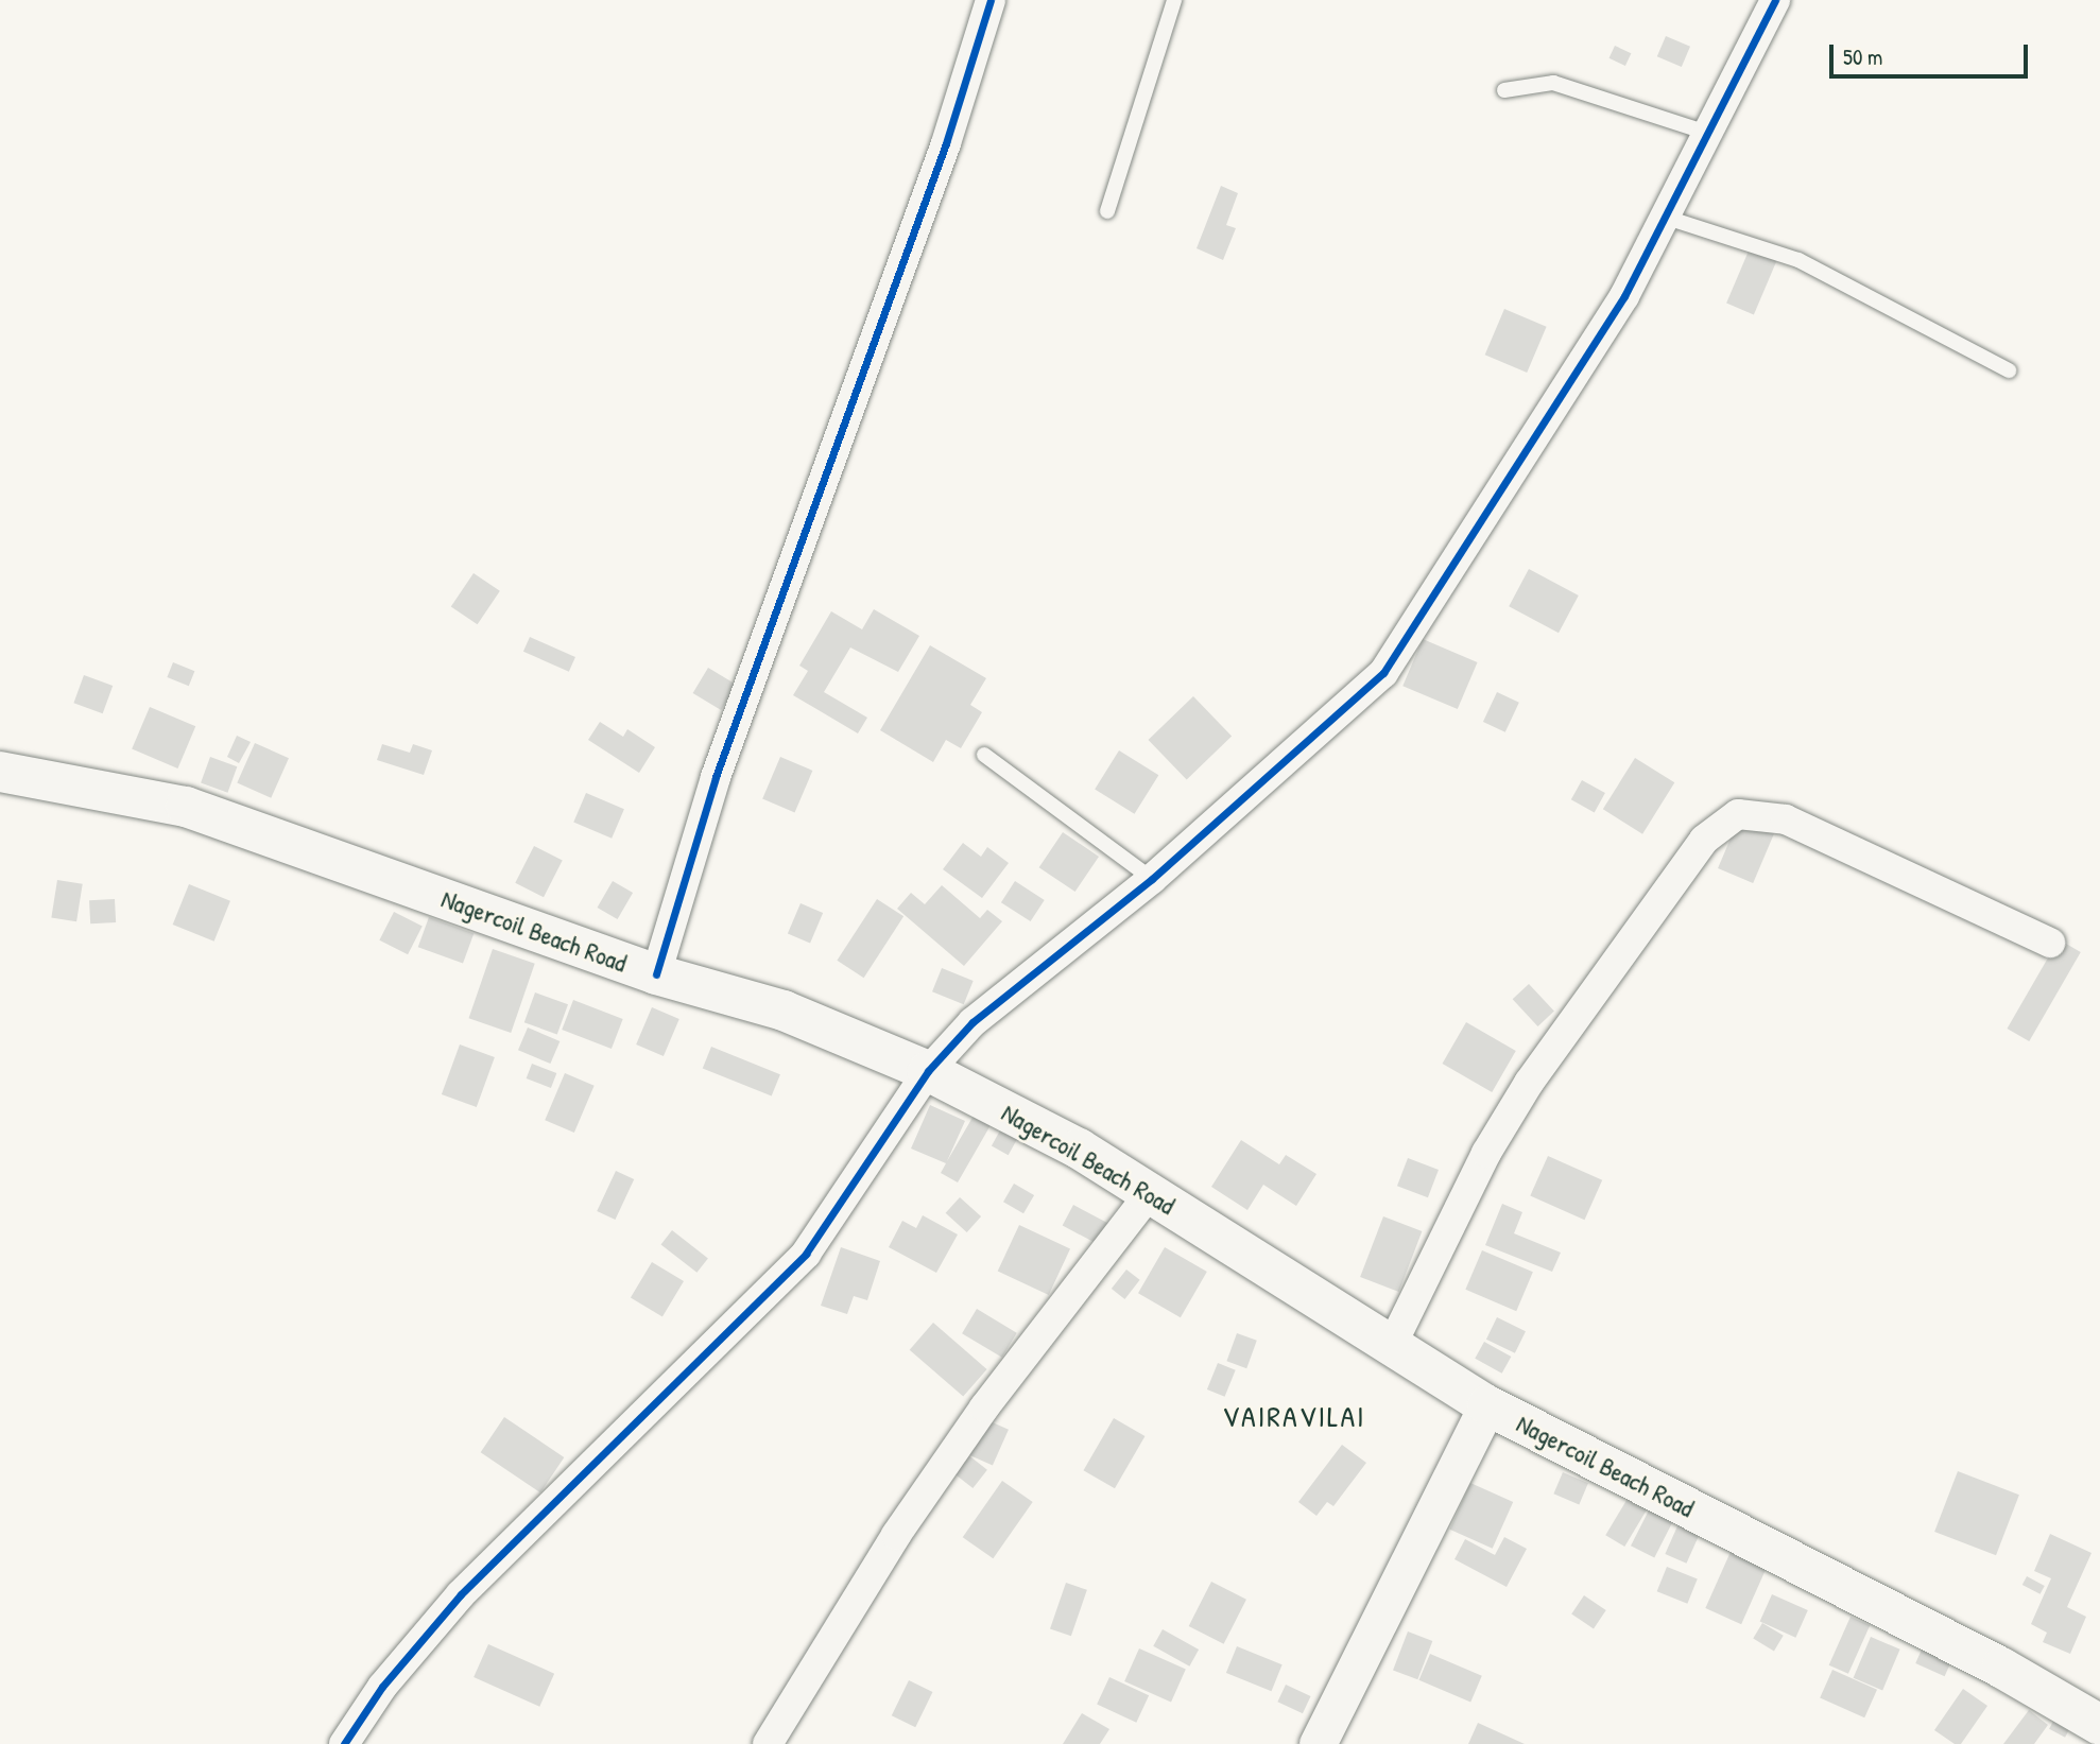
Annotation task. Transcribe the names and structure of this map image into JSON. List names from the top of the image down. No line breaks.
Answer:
{"streets":{"main road":["Nagercoil Beach Road"]},"districts":["VAIRAVILAI"],"scale_bar":"50 m"}
